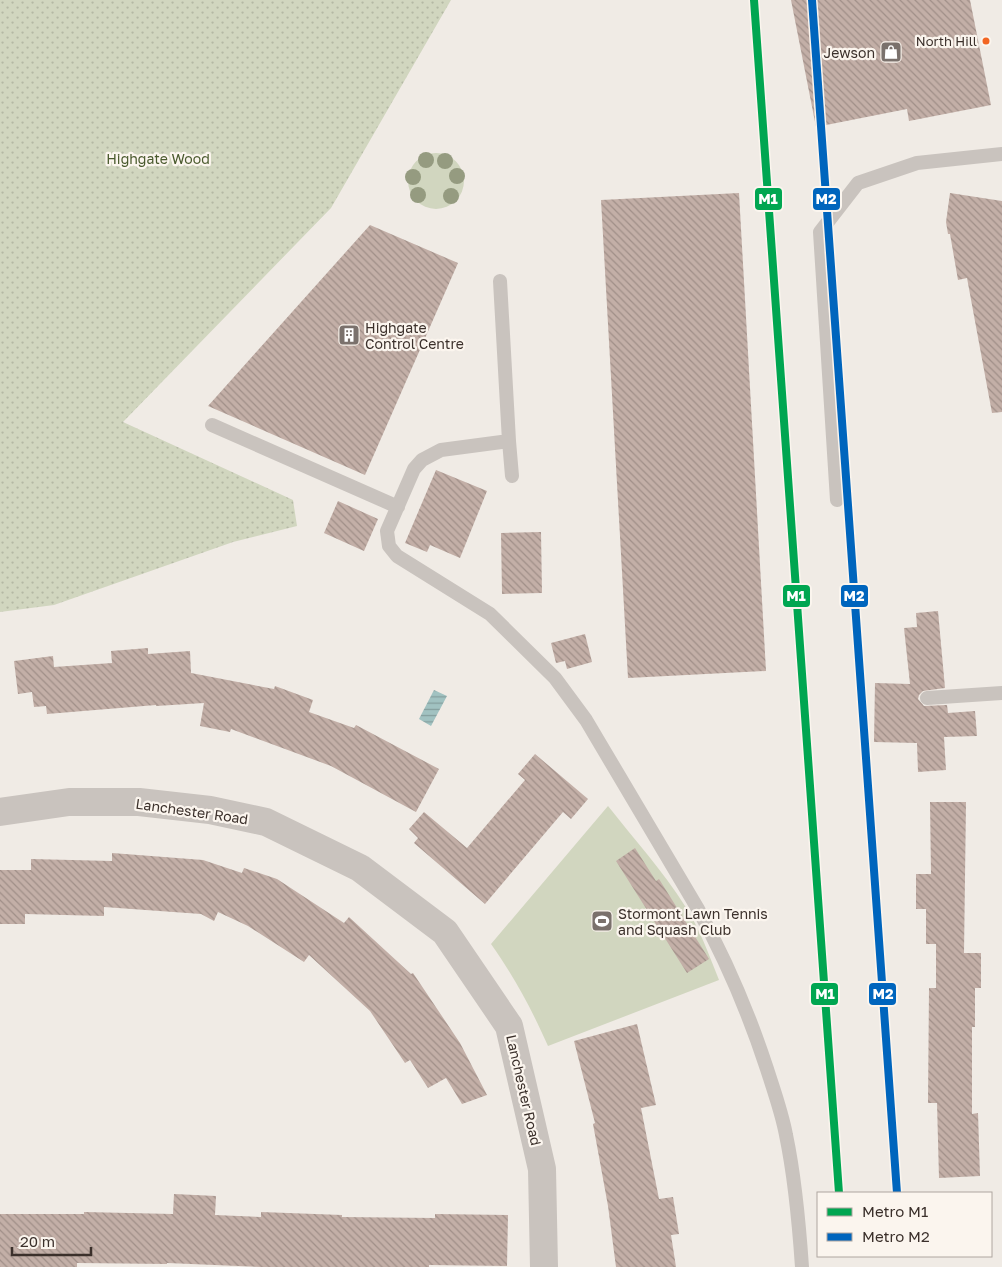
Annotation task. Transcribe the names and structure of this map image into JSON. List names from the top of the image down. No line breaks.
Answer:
{"streets":{"street":["Lanchester Road"]},"parks":["Highgate Wood"],"places":{"other":["North Hill"],"shop":["Jewson"],"building":["Highgate Control Centre"],"sports":["Stormont Lawn Tennis and Squash Club"]},"lines":["metro line M1","metro line M2"],"legend":["Metro M1","Metro M2"],"scale_bar":"20 m"}
